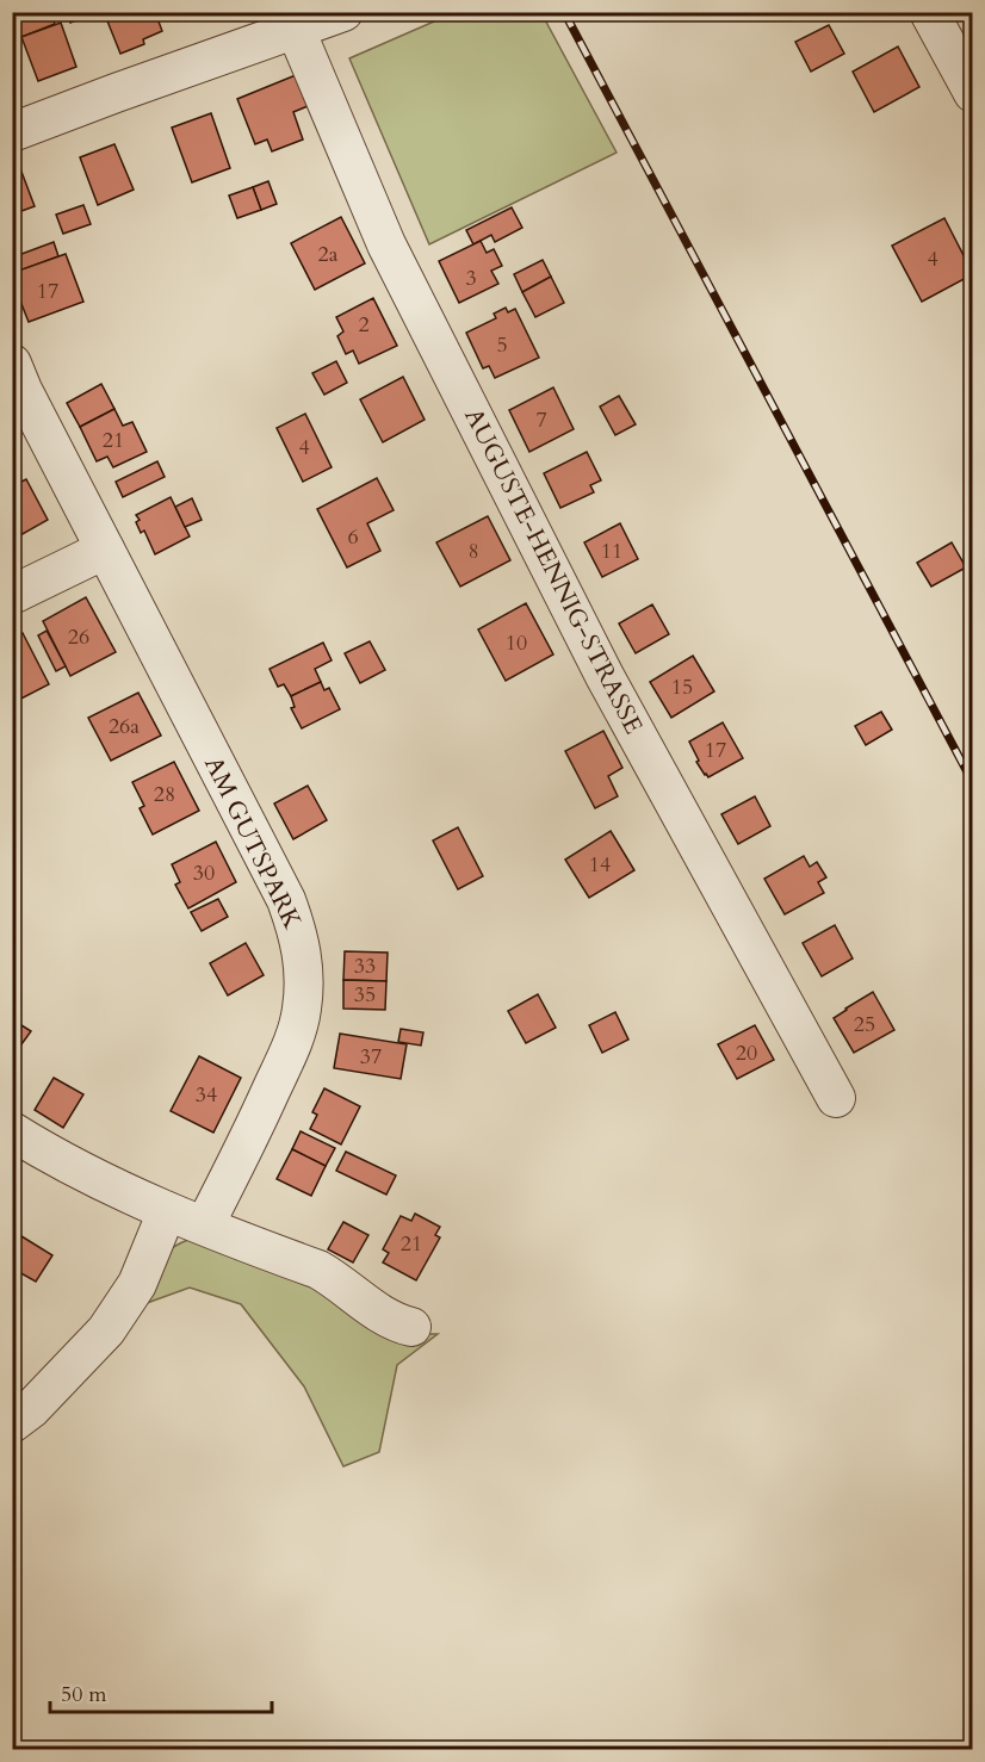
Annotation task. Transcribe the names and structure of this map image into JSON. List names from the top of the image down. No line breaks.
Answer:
{"streets":{"street":["AUGUSTE-HENNIG-STRASSE","AM GUTSPARK"]},"house_numbers":["2a","4","3","17","2","5","7","21","4","6","8","11","26","10","15","26a","17","28","14","30","33","35","25","20","37","34","21"],"scale_bar":"50 m"}
